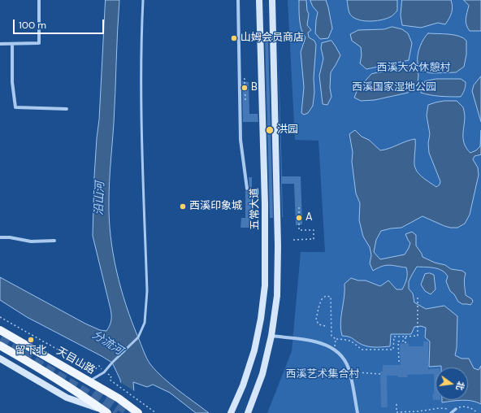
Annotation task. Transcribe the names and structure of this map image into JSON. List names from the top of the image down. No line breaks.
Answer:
{"streets":{"main road":["五常大道","天目山路"]},"water":["沿山河","分流河"],"parks":["西溪大众休憩村","西溪国家湿地公园","西溪艺术集合村"],"places":["山姆会员商店","B","洪园","西溪印象城","A","留下北"],"scale_bar":"100 m","north":"right"}
